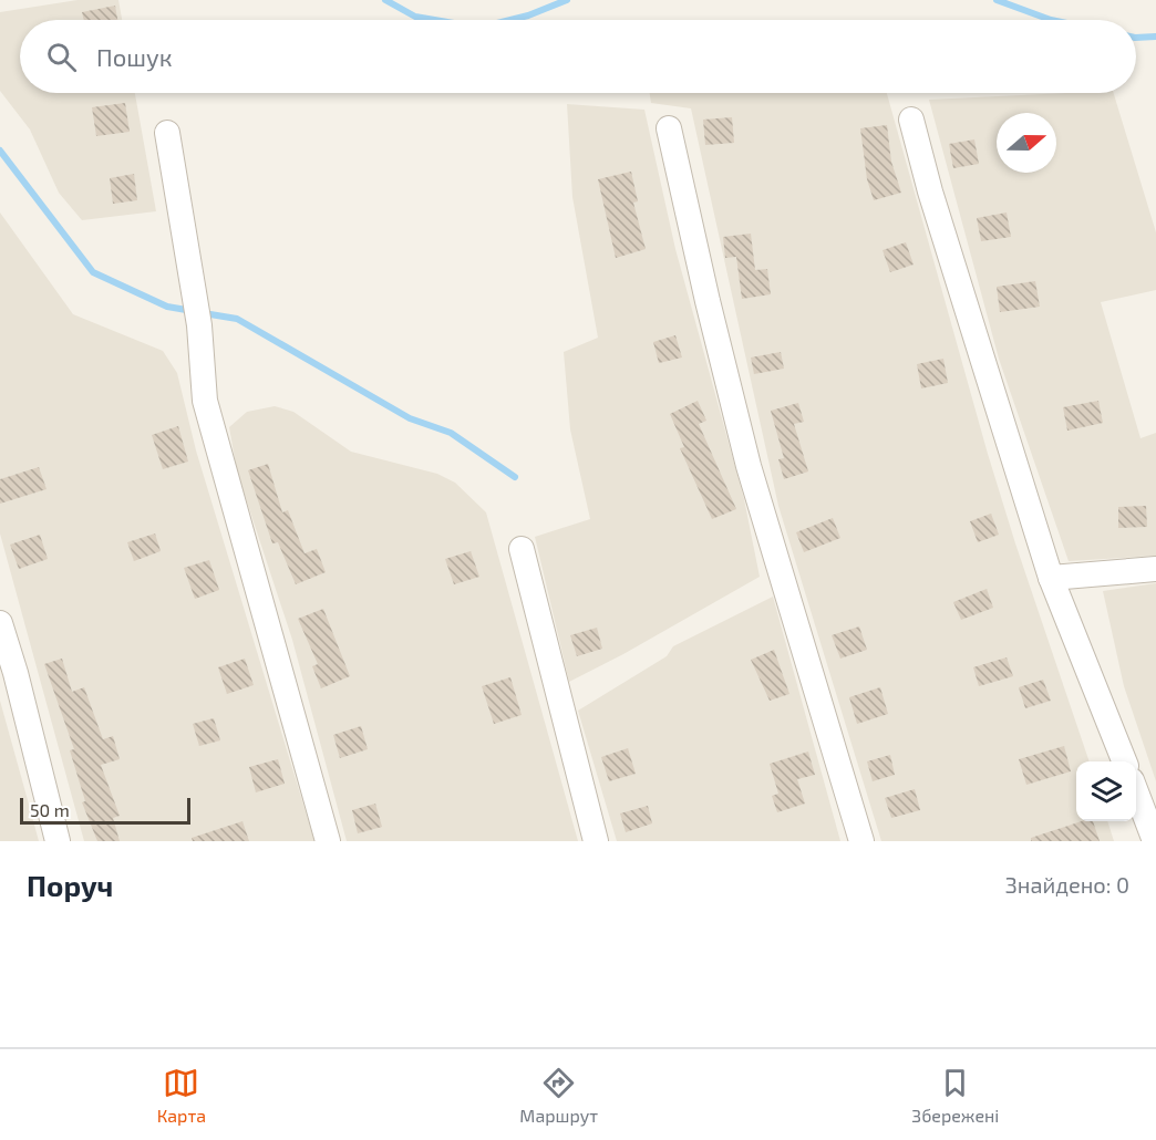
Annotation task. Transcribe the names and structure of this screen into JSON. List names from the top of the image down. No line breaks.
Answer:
{"scale_bar":"50 m","north":"right","page":{"search":"Пошук","scale":"50 m","heading":["Поруч","Знайдено: 0"],"nav":["Карта","Маршрут","Збережені"]}}
